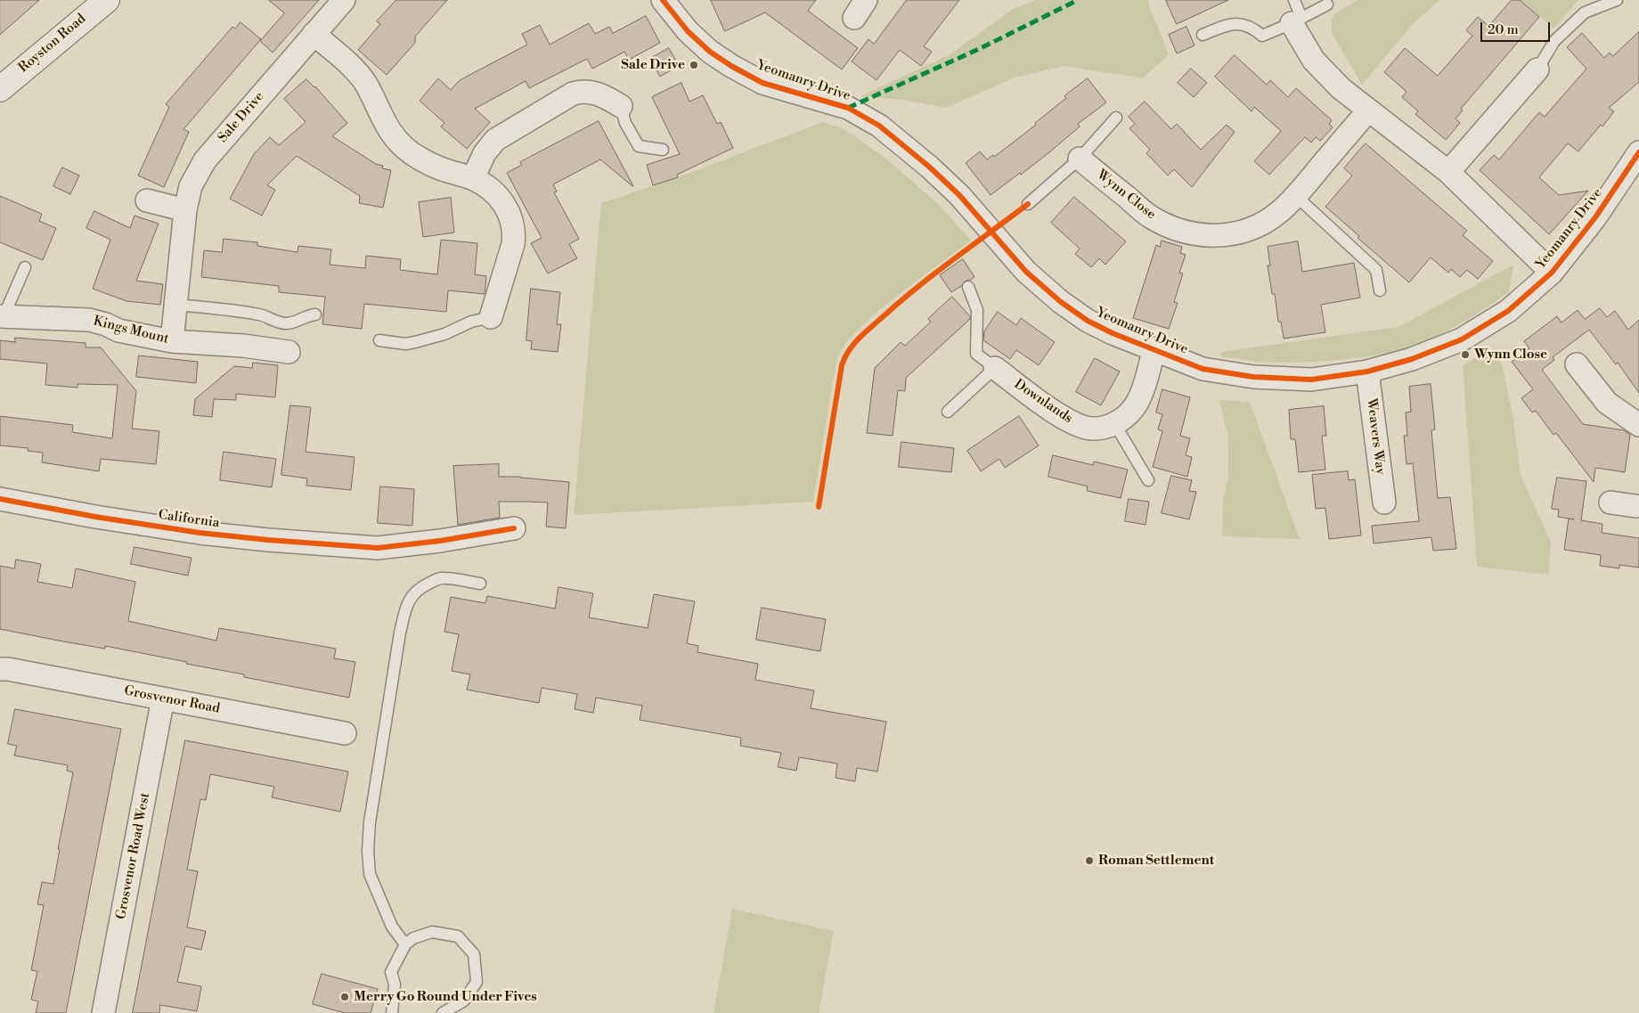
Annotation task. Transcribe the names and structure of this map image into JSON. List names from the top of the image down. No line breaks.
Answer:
{"streets":{"main road":["Royston Road"],"street":["Yeomanry Drive","Sale Drive","Wynn Close","Kings Mount","Downlands","Weavers Way","California","Grosvenor Road","Grosvenor Road West"]},"crossings":[["Yeomanry Drive","Downlands"],["Yeomanry Drive","Weavers Way"],["Sale Drive","Kings Mount"],["Grosvenor Road","Grosvenor Road West"]],"places":["Sale Drive","Wynn Close","Roman Settlement","Merry Go Round Under Fives"],"scale_bar":"20 m"}
